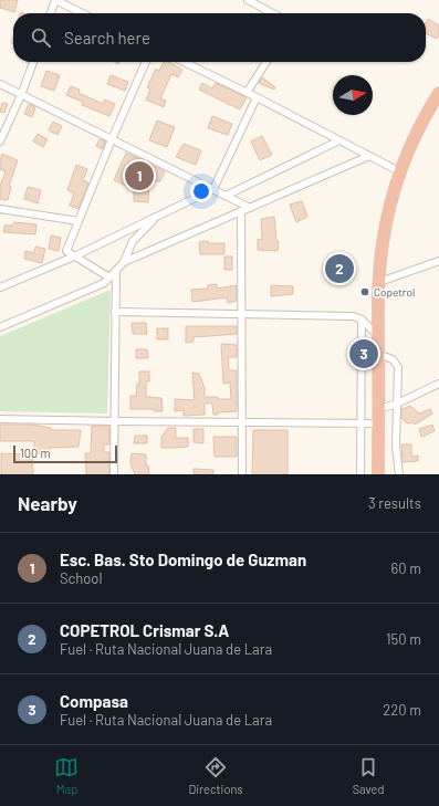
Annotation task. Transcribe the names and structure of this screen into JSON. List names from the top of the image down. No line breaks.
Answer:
{"places":["Copetrol"],"scale_bar":"100 m","north":"right","page":{"search":"Search here","pins":["1","2","3"],"scale":"100 m","heading":["Nearby","3 results"],"list":[{"mark":"1","name":"Esc. Bas. Sto Domingo de Guzman","note":"School","value":"60 m"},{"mark":"2","name":"COPETROL Crismar S.A","note":"Fuel · Ruta Nacional Juana de Lara","value":"150 m"},{"mark":"3","name":"Compasa","note":"Fuel · Ruta Nacional Juana de Lara","value":"220 m"}],"nav":["Map","Directions","Saved"]}}
